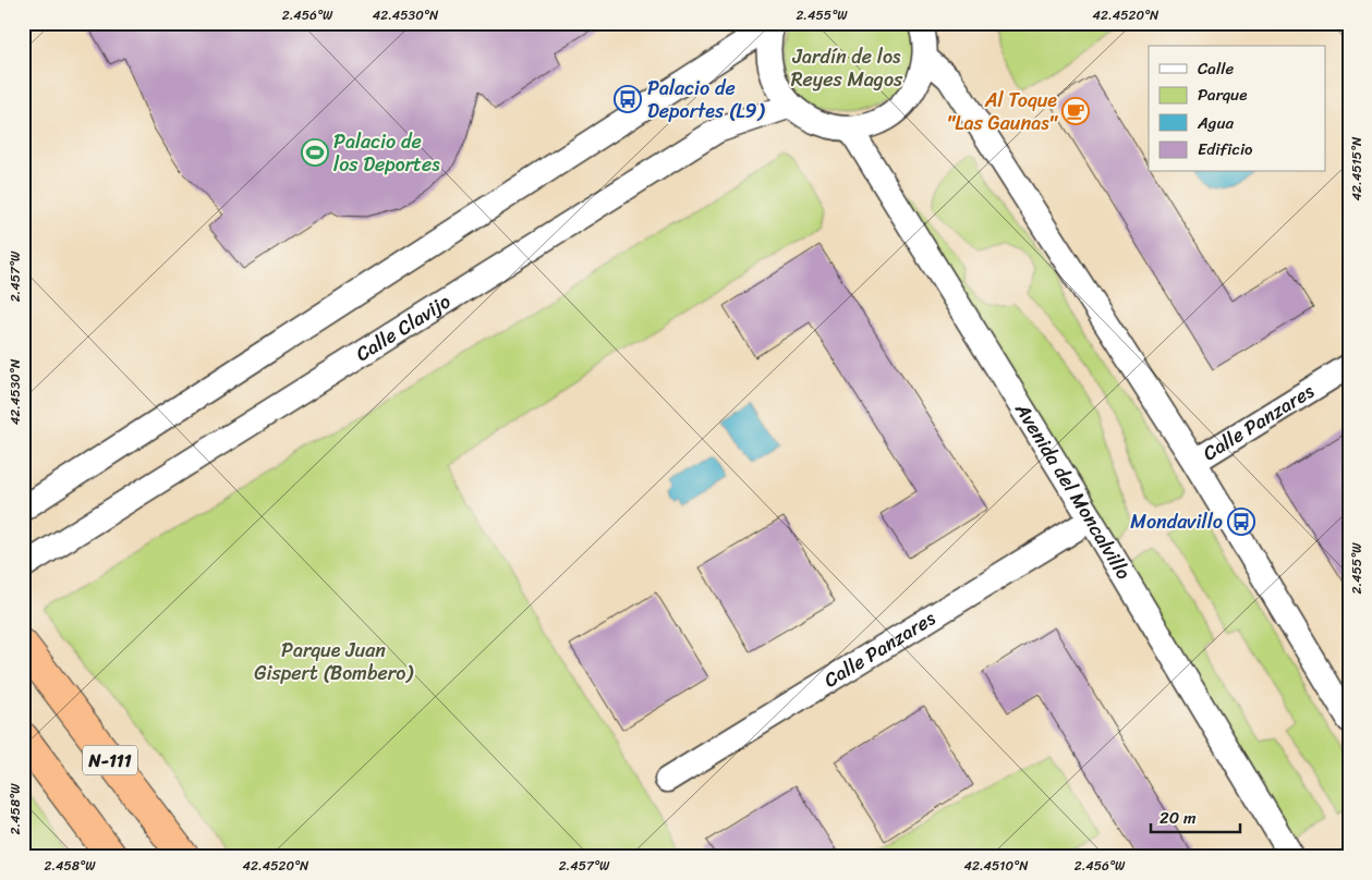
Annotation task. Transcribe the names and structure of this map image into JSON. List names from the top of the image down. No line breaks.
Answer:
{"streets":{"highway":["N-111"],"street":["Calle Clavijo","Calle Panzares","Avenida del Moncalvillo"]},"crossings":[["Calle Panzares","Avenida del Moncalvillo"]],"parks":["Jardín de los Reyes Magos","Parque Juan Gispert (Bombero)"],"places":{"bus stop":["Palacio de Deportes (L9)","Mondavillo"],"cafe":["Al Toque \"Las Gaunas\""],"sports":["Palacio de los Deportes"]},"legend":["Calle","Parque","Agua","Edificio"],"scale_bar":"20 m","coordinates":["2.456°W","42.4530°N","2.455°W","42.4520°N","42.4515°N","2.457°W","2.458°W","42.4510°N"]}
